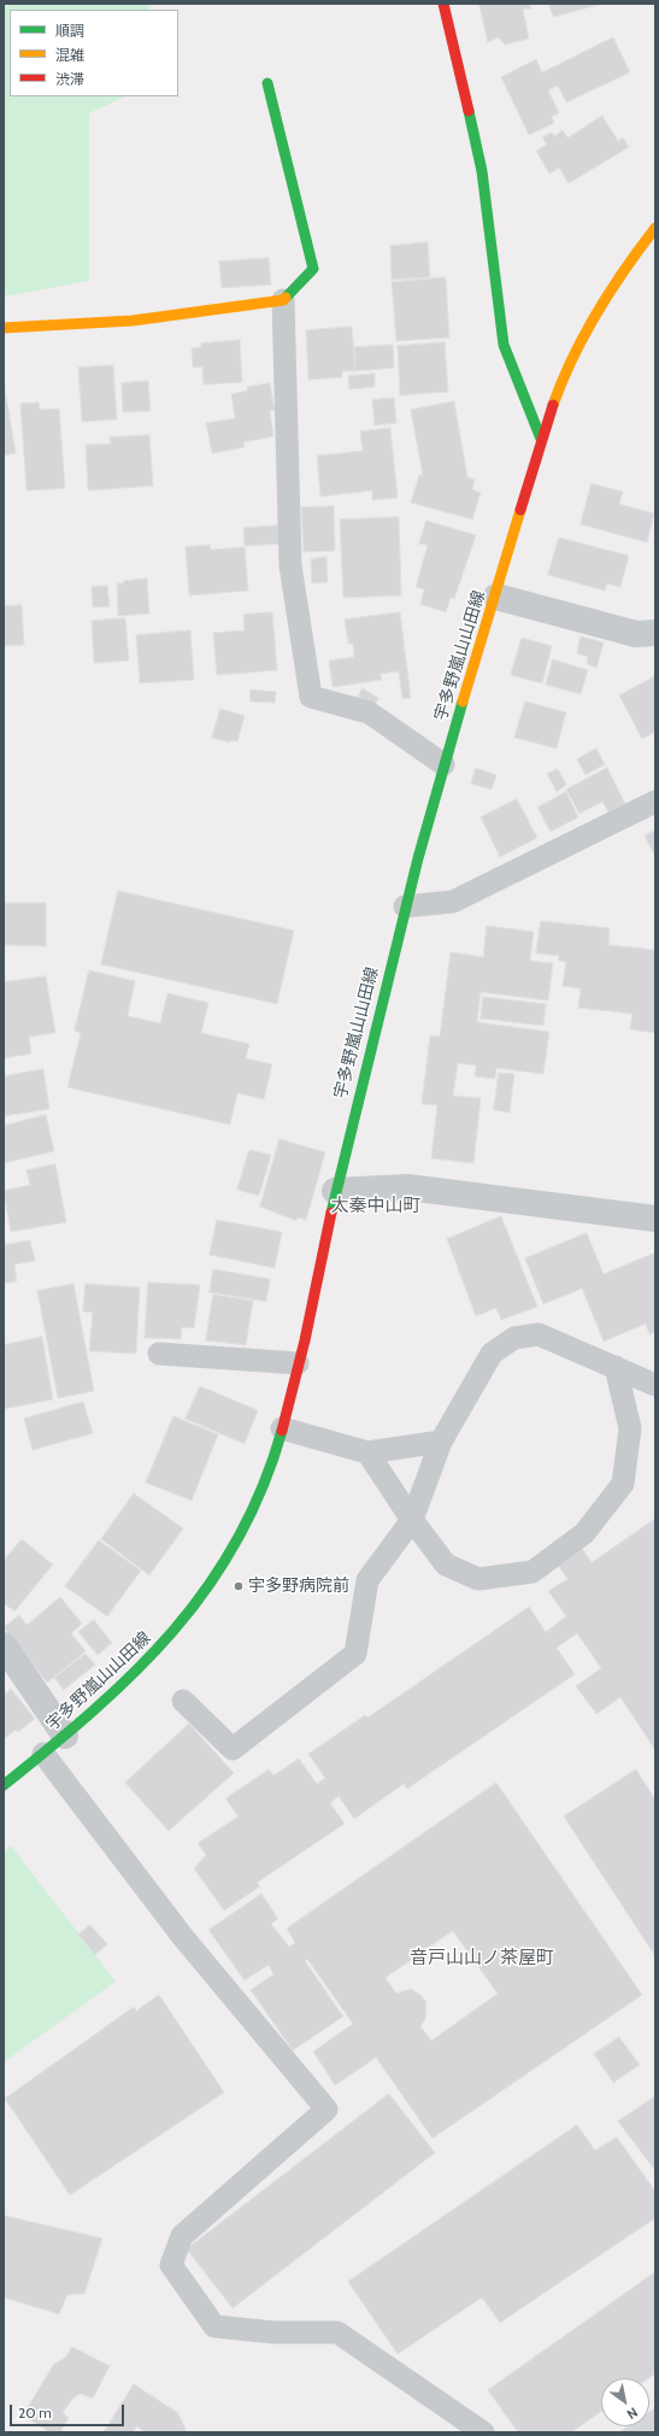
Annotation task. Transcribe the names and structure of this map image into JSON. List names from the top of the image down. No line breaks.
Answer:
{"streets":{"main road":["宇多野嵐山山田線"]},"districts":["太秦中山町","音戸山山ノ茶屋町"],"places":["宇多野病院前"],"legend":["順調","混雑","渋滞"],"scale_bar":"20 m","north":"bottom right"}
